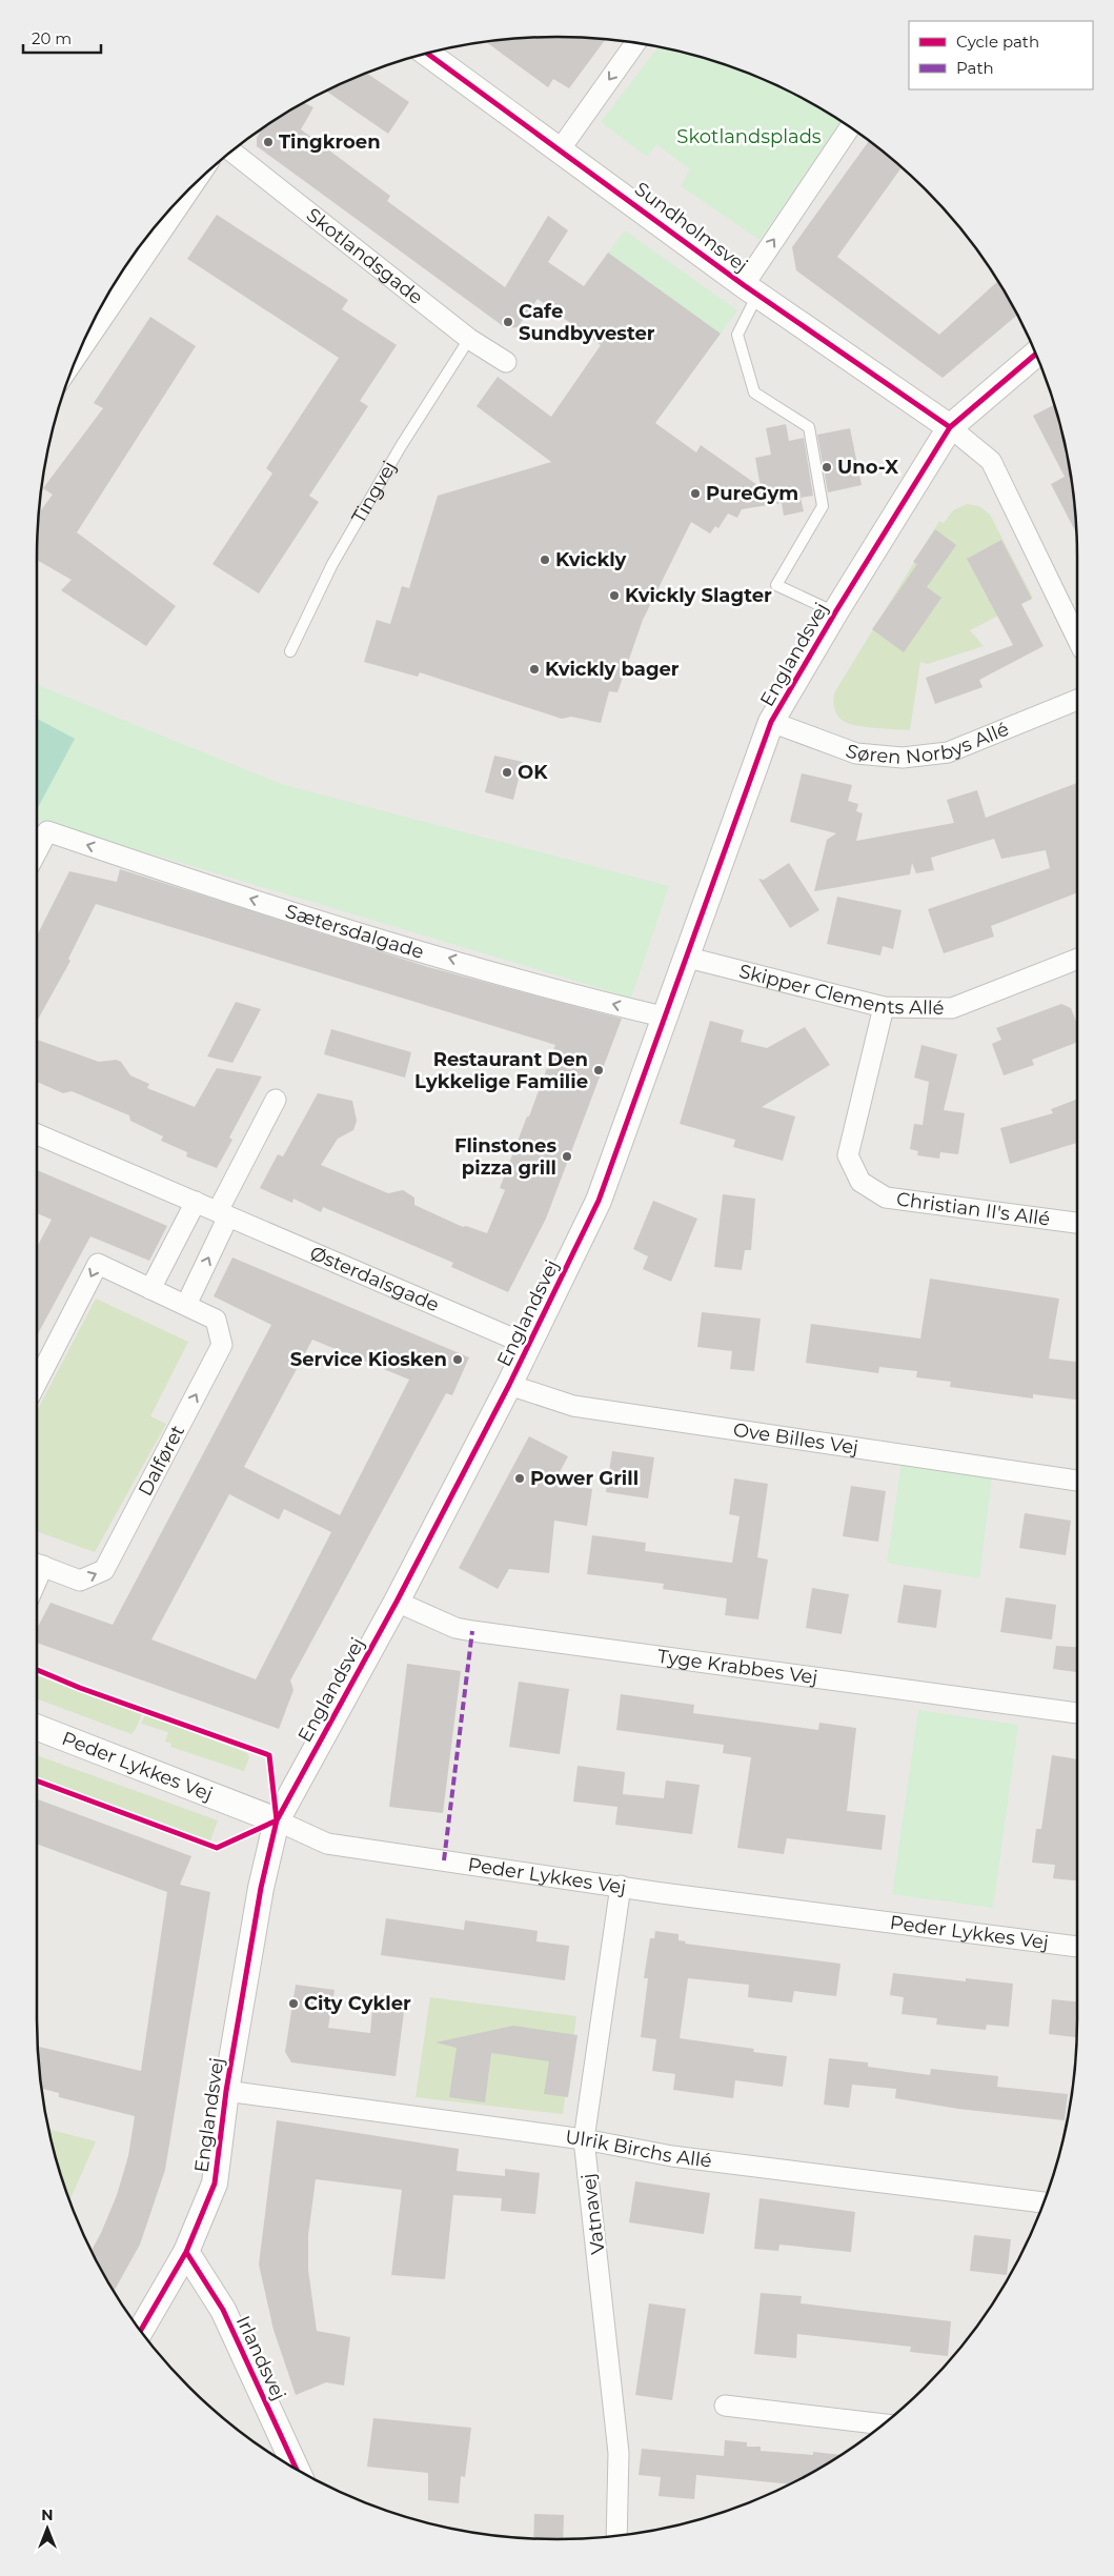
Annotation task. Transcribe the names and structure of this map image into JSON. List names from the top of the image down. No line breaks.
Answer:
{"streets":{"street":["Sundholmsvej","Skotlandsgade","Englandsvej","Søren Norbys Allé","Sætersdalgade","Skipper Clements Allé","Christian II's Allé","Østerdalsgade","Ove Billes Vej","Dalføret","Tyge Krabbes Vej","Peder Lykkes Vej","Ulrik Birchs Allé","Vatnavej","Irlandsvej"],"lane":["Tingvej"]},"crossings":[["Sundholmsvej","Englandsvej"],["Skotlandsgade","Tingvej"],["Englandsvej","Søren Norbys Allé"],["Englandsvej","Sætersdalgade"],["Englandsvej","Skipper Clements Allé"],["Englandsvej","Østerdalsgade"],["Englandsvej","Ove Billes Vej"],["Englandsvej","Tyge Krabbes Vej"],["Englandsvej","Peder Lykkes Vej"],["Englandsvej","Ulrik Birchs Allé"],["Englandsvej","Irlandsvej"],["Skipper Clements Allé","Christian II's Allé"],["Peder Lykkes Vej","Vatnavej"],["Ulrik Birchs Allé","Vatnavej"]],"one_way":["Sætersdalgade"],"parks":["Skotlandsplads"],"places":["Tingkroen","Cafe Sundbyvester","Uno-X","PureGym","Kvickly","Kvickly Slagter","Kvickly bager","OK","Restaurant Den Lykkelige Familie","Flinstones pizza grill","Service Kiosken","Power Grill","City Cykler"],"legend":["Cycle path","Path"],"scale_bar":"20 m","north":"top"}
